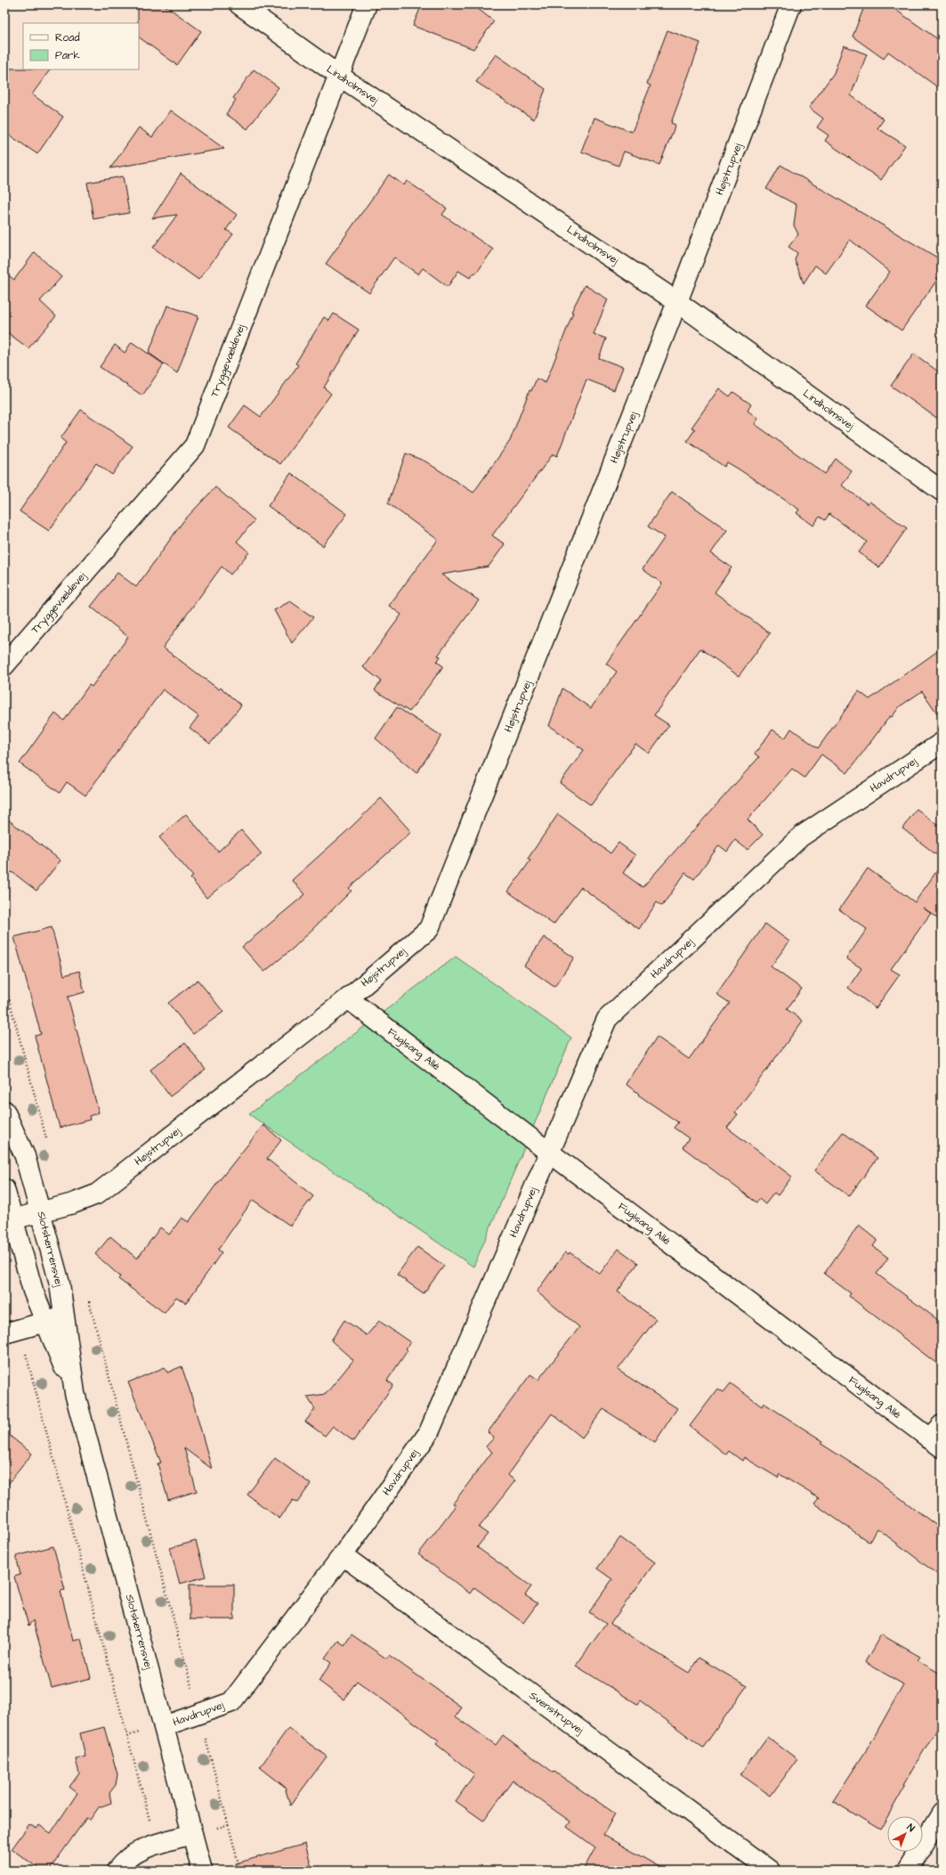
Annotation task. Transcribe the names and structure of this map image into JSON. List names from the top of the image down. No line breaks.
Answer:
{"streets":{"street":["Lindholmsvej","Højstrupvej","Tryggevældevej","Havdrupvej","Fuglsang Allé","Slotsherrensvej","Svenstrupvej"]},"crossings":[["Lindholmsvej","Højstrupvej"],["Lindholmsvej","Tryggevældevej"],["Højstrupvej","Fuglsang Allé"],["Højstrupvej","Slotsherrensvej"],["Havdrupvej","Fuglsang Allé"],["Havdrupvej","Slotsherrensvej"],["Havdrupvej","Svenstrupvej"]],"legend":["Road","Park"],"north":"top right"}
